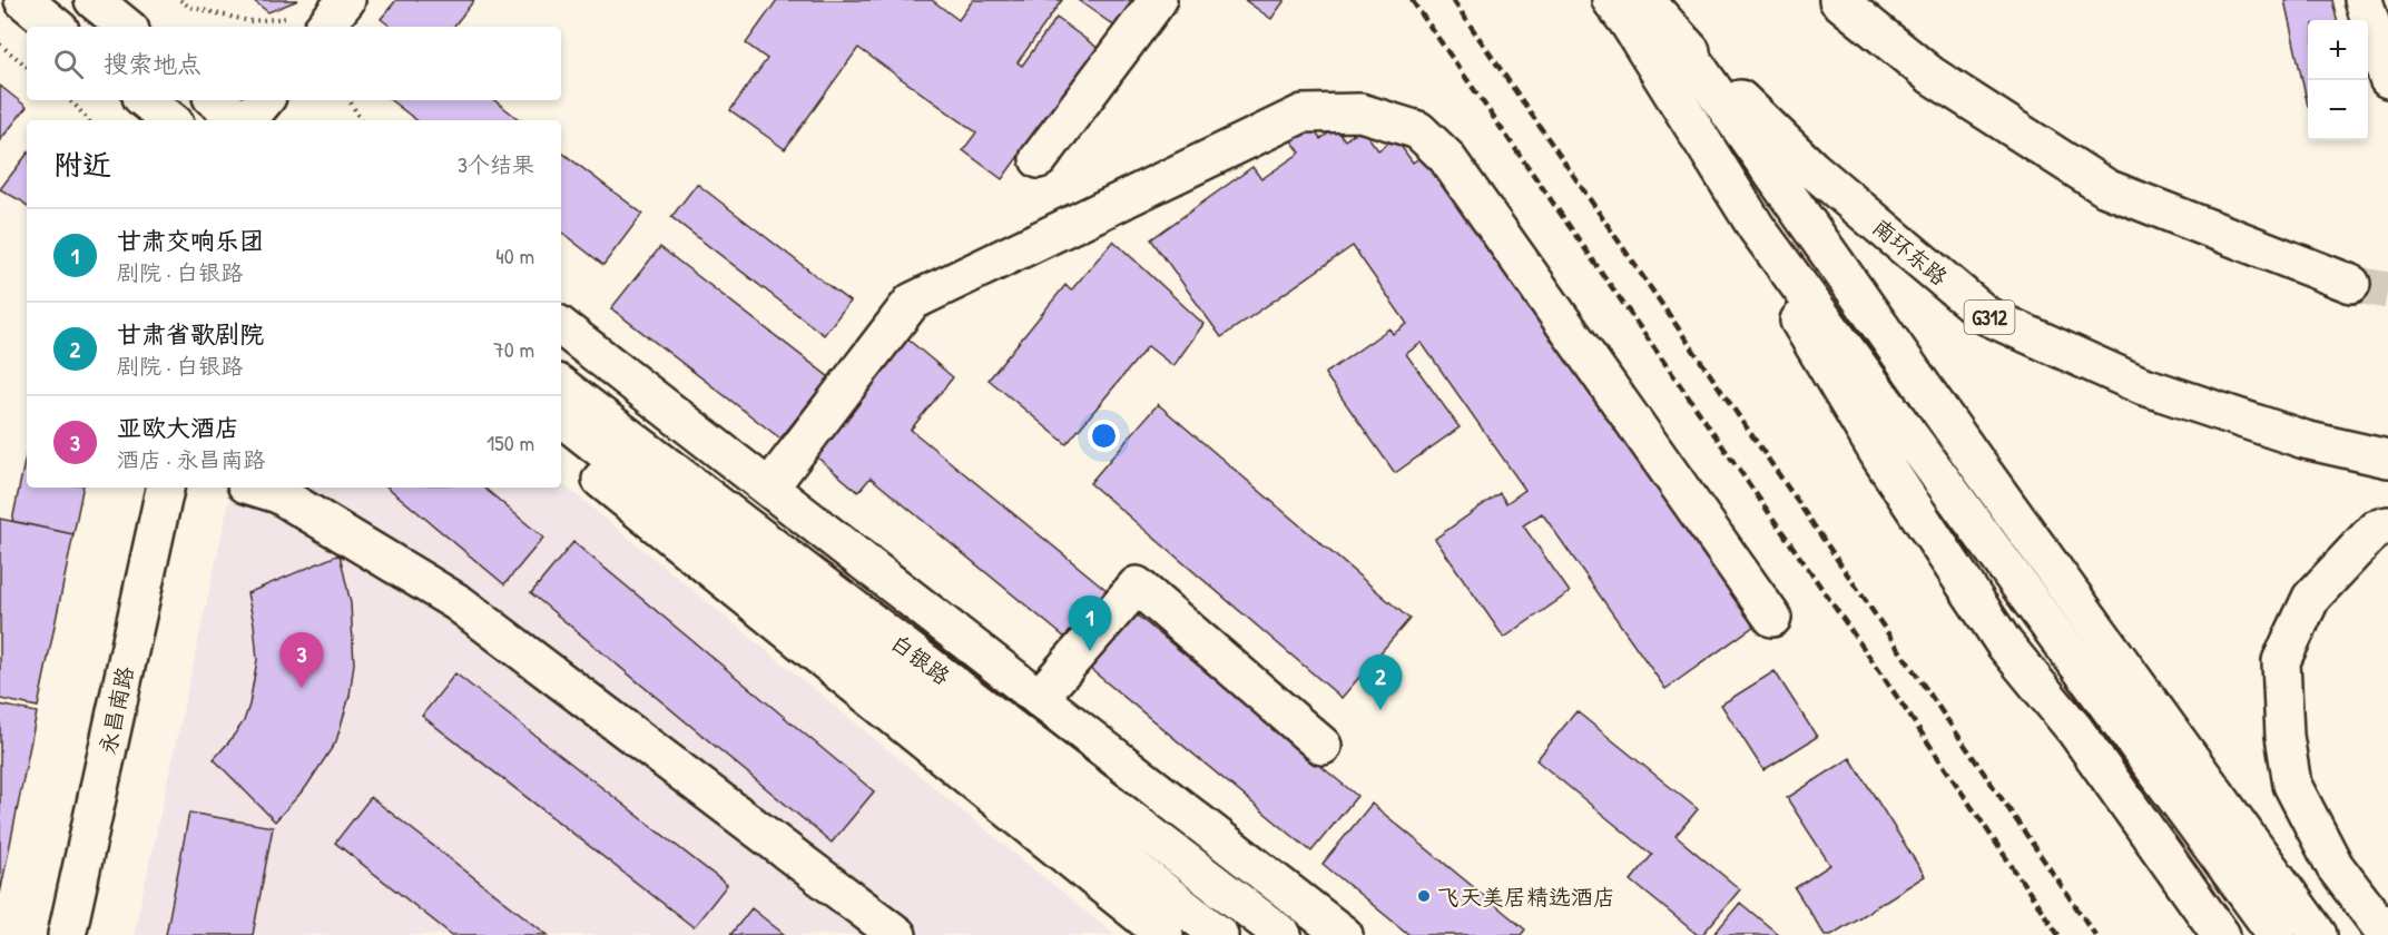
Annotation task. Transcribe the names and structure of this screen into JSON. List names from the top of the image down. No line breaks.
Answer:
{"streets":{"main road":["南环东路","G312","白银路","永昌南路"]},"places":["飞天美居精选酒店"],"page":{"map_buttons":["+","−"],"search":"搜索地点","heading":["附近","3个结果"],"list":[{"mark":"1","name":"甘肃交响乐团","note":"剧院 · 白银路","value":"40 m"},{"mark":"2","name":"甘肃省歌剧院","note":"剧院 · 白银路","value":"70 m"},{"mark":"3","name":"亚欧大酒店","note":"酒店 · 永昌南路","value":"150 m"}],"pins":["1","3","2"]}}
